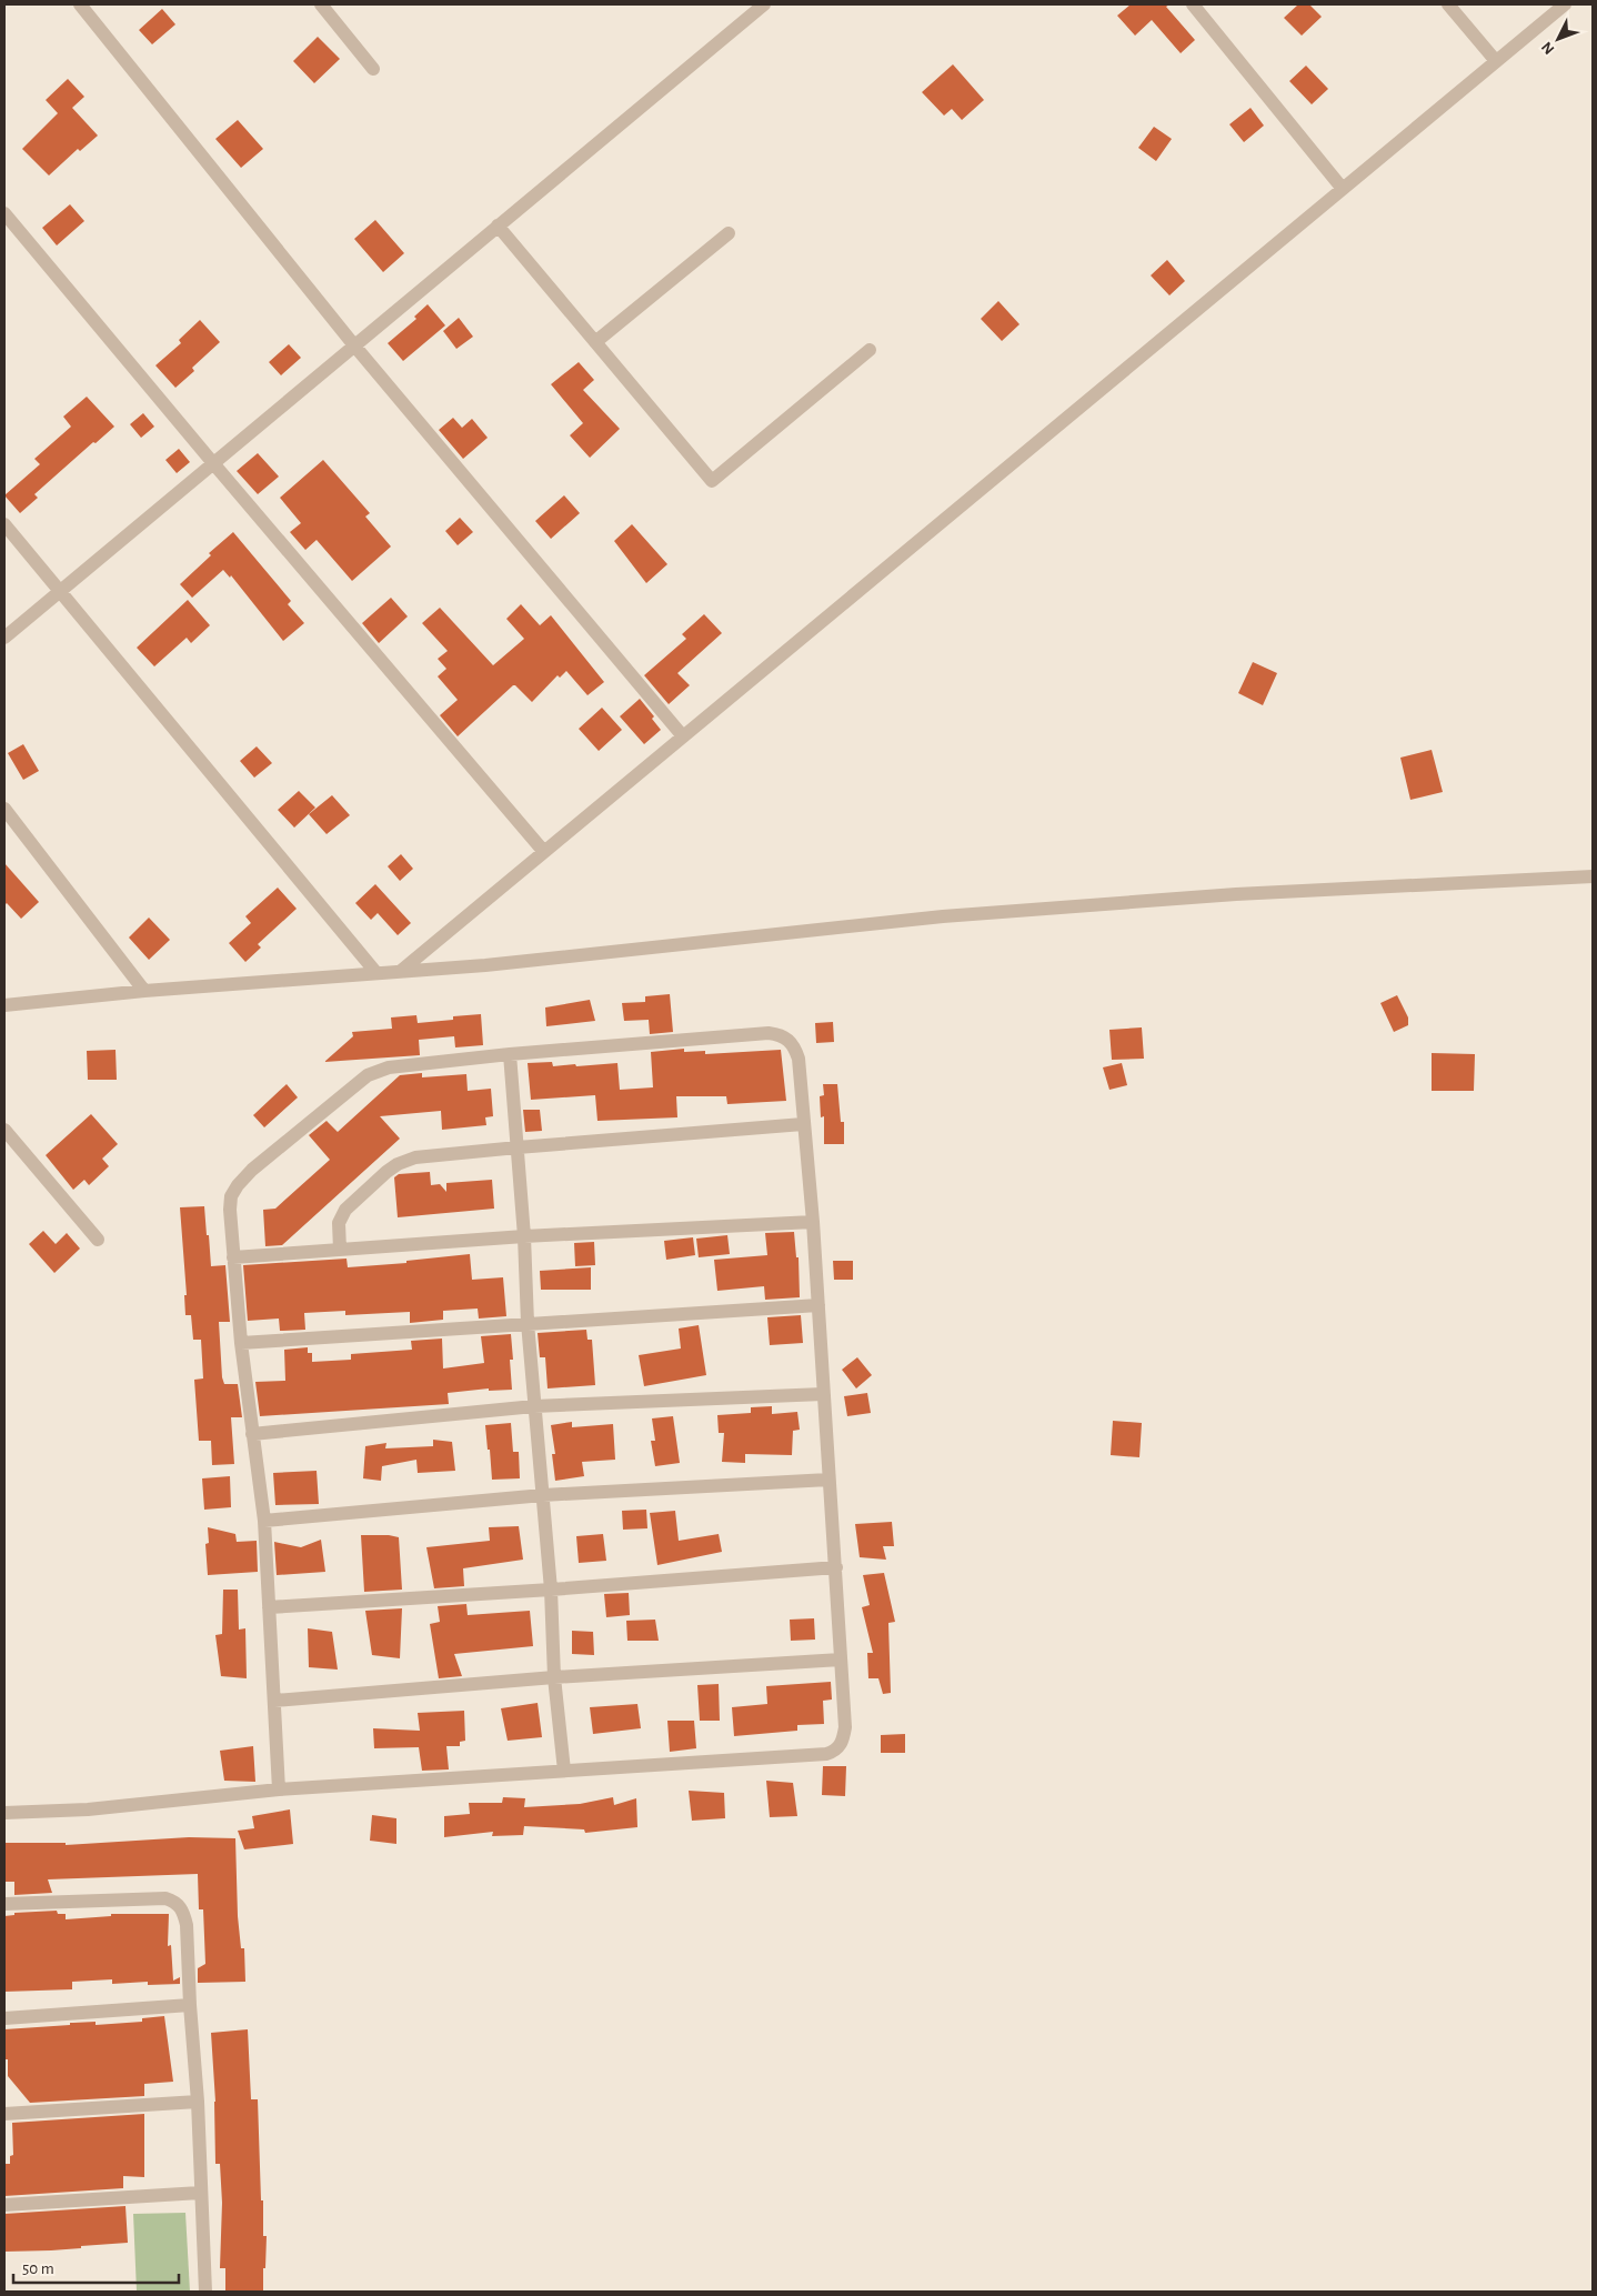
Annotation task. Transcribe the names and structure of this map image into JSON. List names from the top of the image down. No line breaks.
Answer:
{"scale_bar":"50 m","north":"bottom left"}
